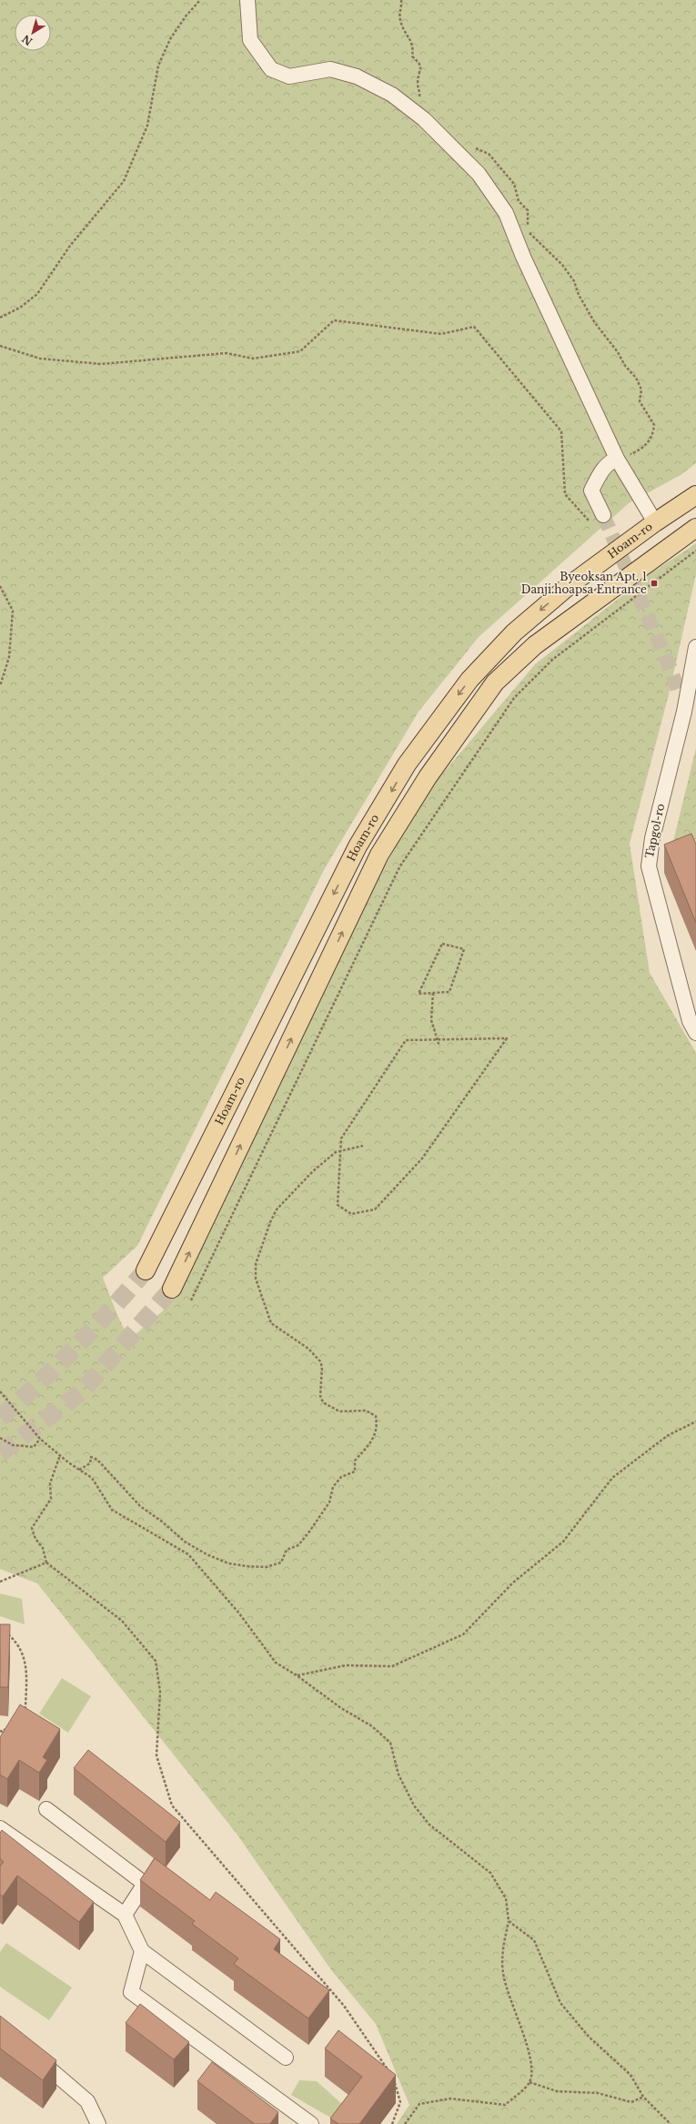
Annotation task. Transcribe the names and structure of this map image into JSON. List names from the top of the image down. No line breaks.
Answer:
{"streets":{"main road":["Hoam-ro"],"street":["Tapgol-ro"]},"places":{"transit":["Byeoksan Apt. 1 Danji.hoapsa Entrance"]},"north":"bottom left"}
